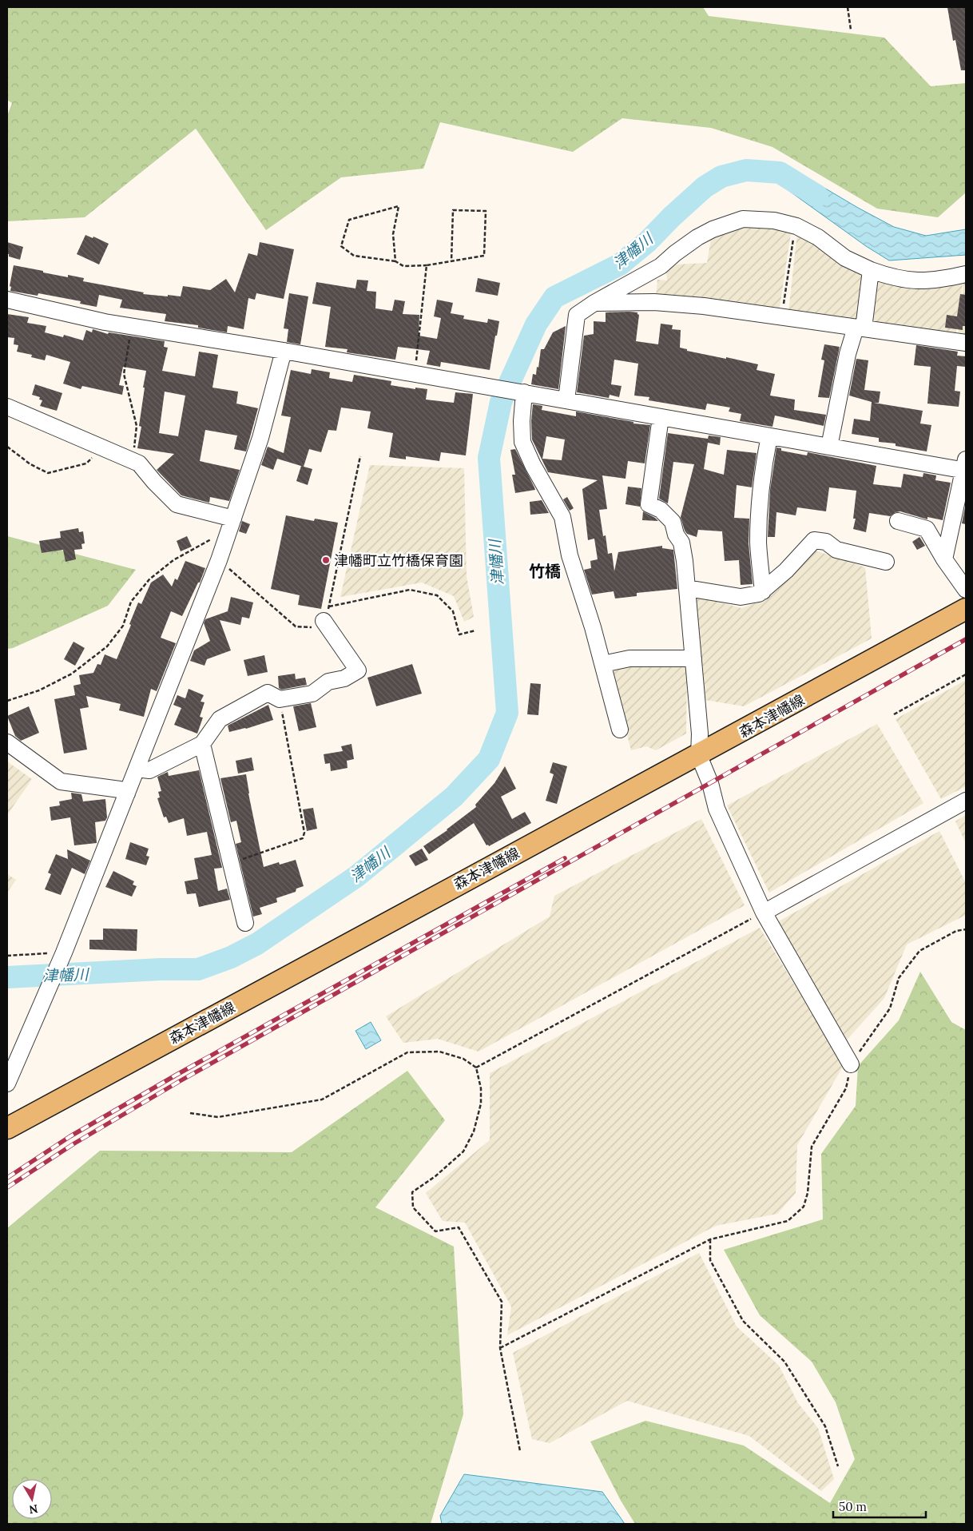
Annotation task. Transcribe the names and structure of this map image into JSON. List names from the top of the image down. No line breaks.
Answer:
{"streets":{"main road":["森本津幡線"]},"districts":["竹橋"],"water":["津幡川"],"places":["津幡町立竹橋保育園"],"scale_bar":"50 m","north":"bottom"}
